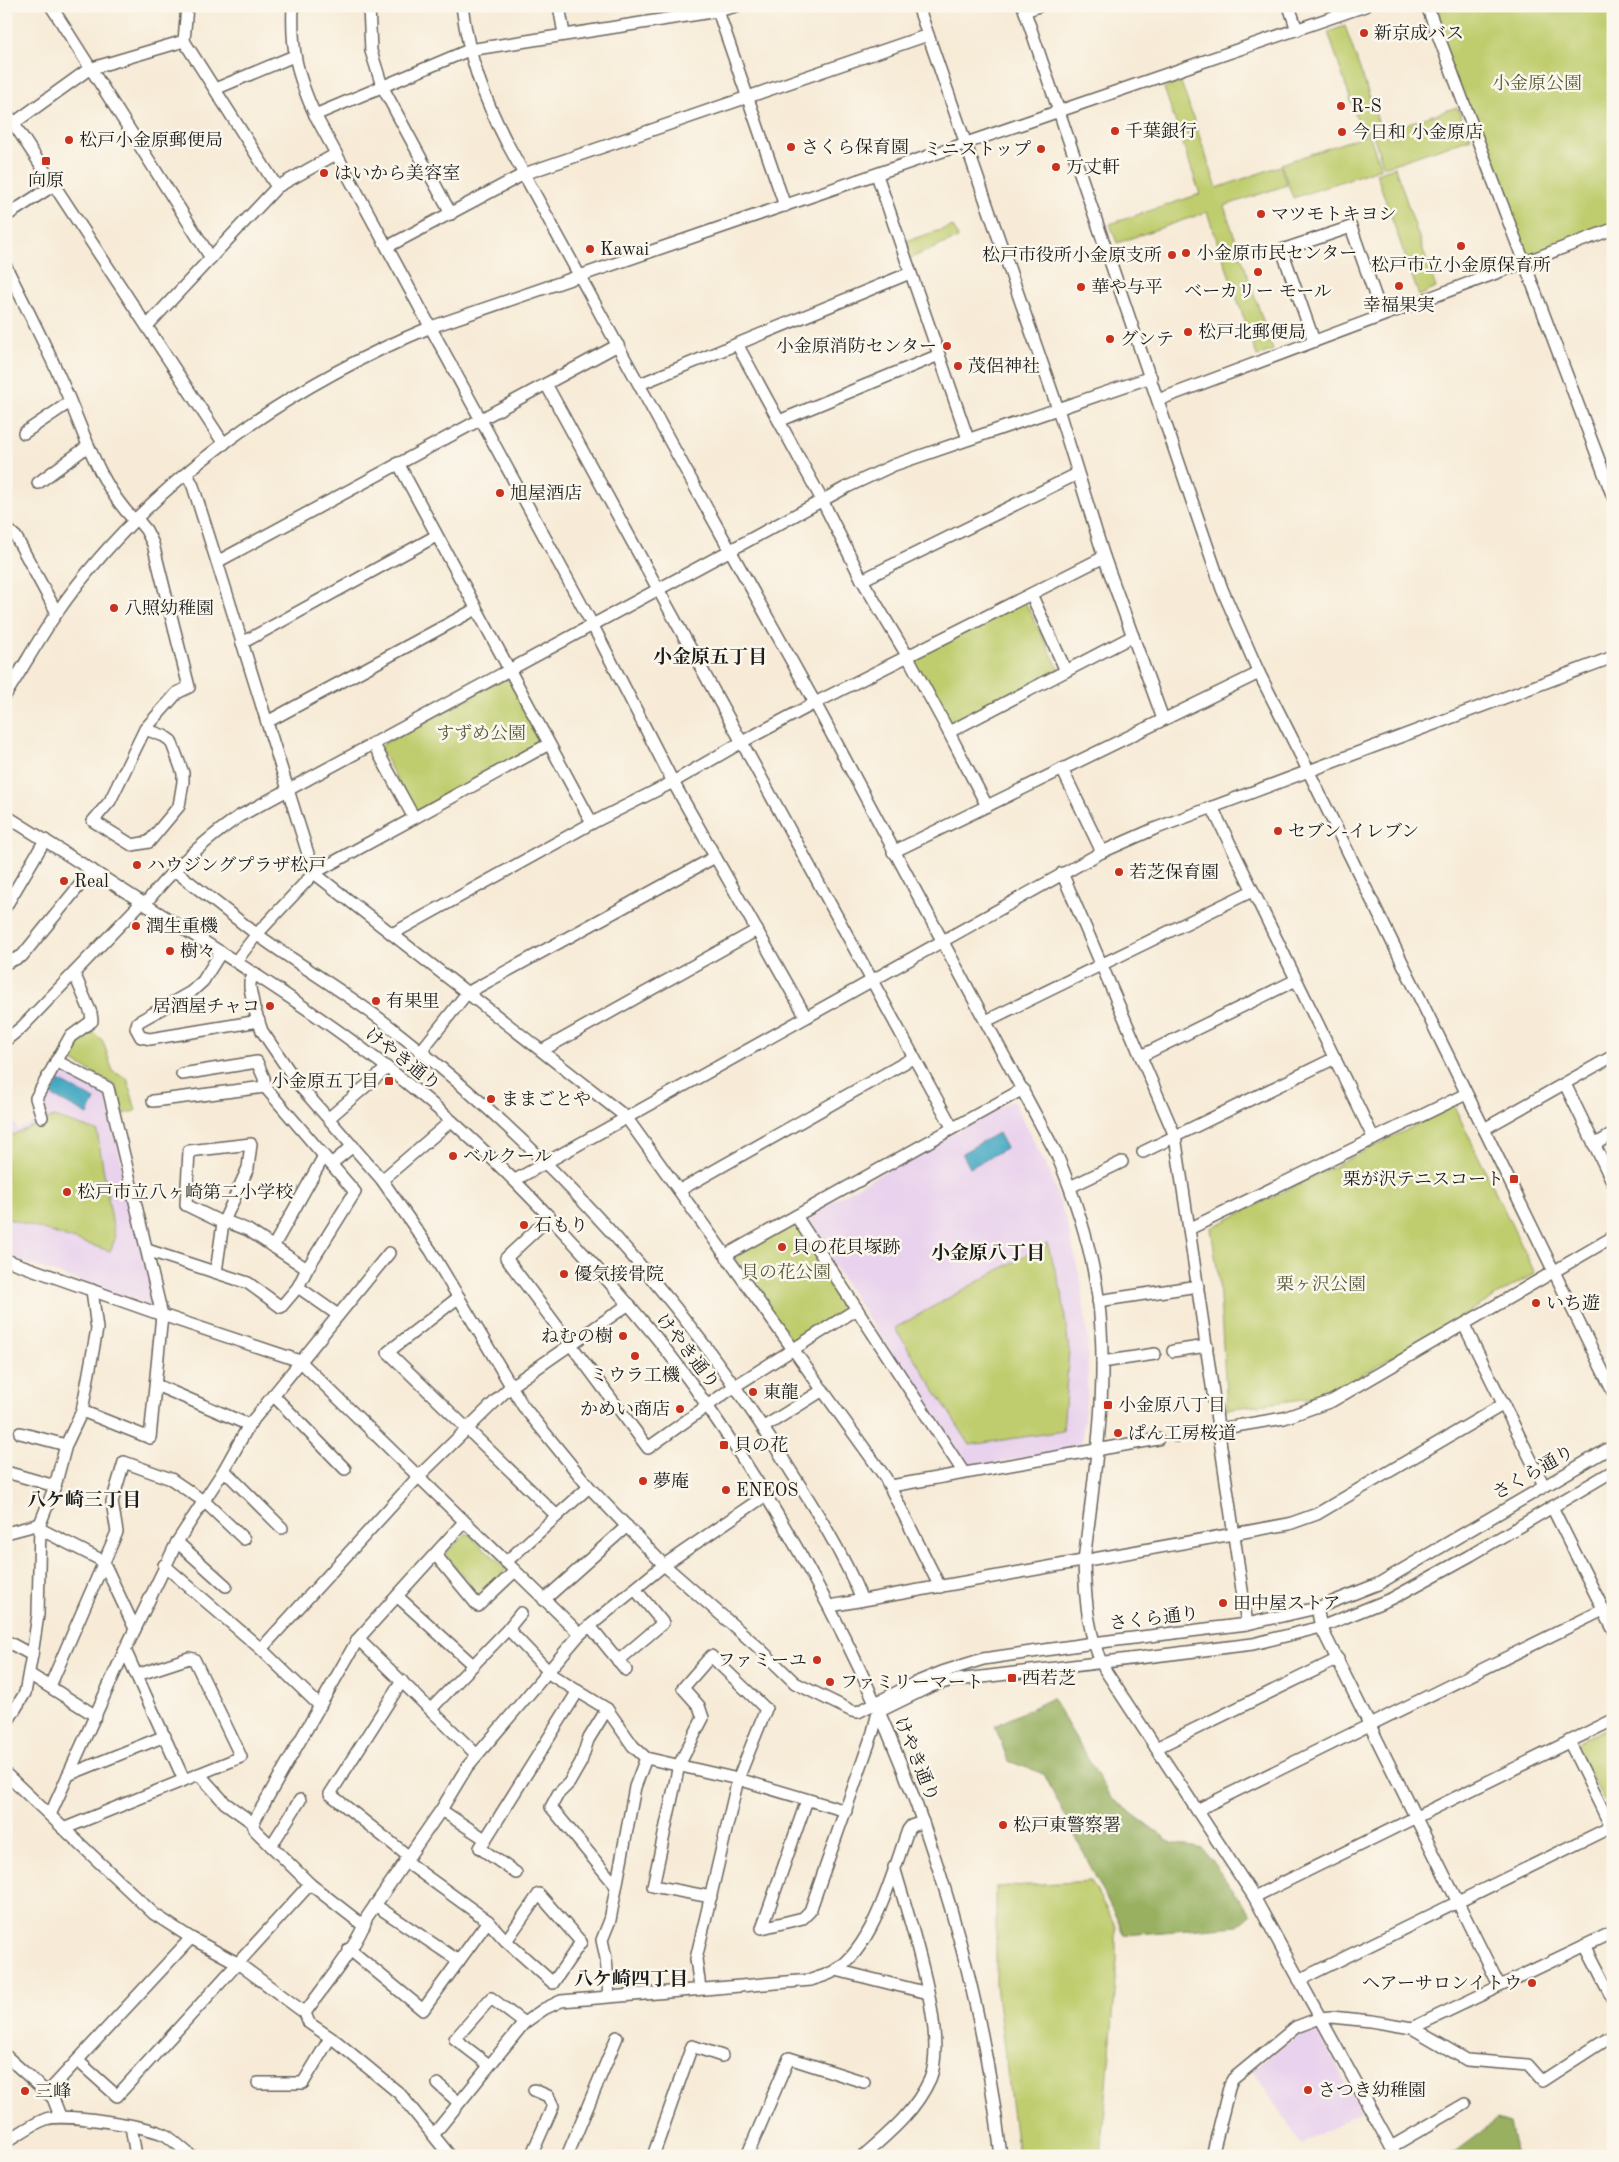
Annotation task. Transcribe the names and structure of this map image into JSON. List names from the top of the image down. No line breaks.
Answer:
{"streets":{"street":["けやき通り","さくら通り"]},"crossings":[["けやき通り","さくら通り"]],"districts":["小金原五丁目","小金原八丁目","八ケ崎三丁目","八ケ崎四丁目"],"parks":["小金原公園","すずめ公園","貝の花公園","栗ヶ沢公園"],"places":{"other":["新京成バス","R-S","千葉銀行","今日和 小金原店","松戸小金原郵便局","さくら保育園","ミニストップ","万丈軒","はいから美容室","マツモトキヨシ","松戸市立小金原保育所","Kawai","小金原市民センター","松戸市役所小金原支所","ベーカリー モール","幸福果実","華や与平","松戸北郵便局","グンテ","小金原消防センター","茂侶神社","旭屋酒店","八照幼稚園","セブン-イレブン","ハウジングプラザ松戸","若芝保育園","Real","潤生重機","樹々","有果里","居酒屋チャコ","ままごとや","ベルクール","松戸市立八ヶ崎第二小学校","石もり","貝の花貝塚跡","優気接骨院","いち遊","ねむの樹","ミウラ工機","東龍","かめい商店","ぱん工房桜道","夢庵","ENEOS","田中屋ストア","ファミーユ","ファミリーマート","松戸東警察署","ヘアーサロンイトウ","さつき幼稚園","三峰"],"transit":["向原","小金原五丁目","栗が沢テニスコート","小金原八丁目","貝の花","西若芝"]}}
